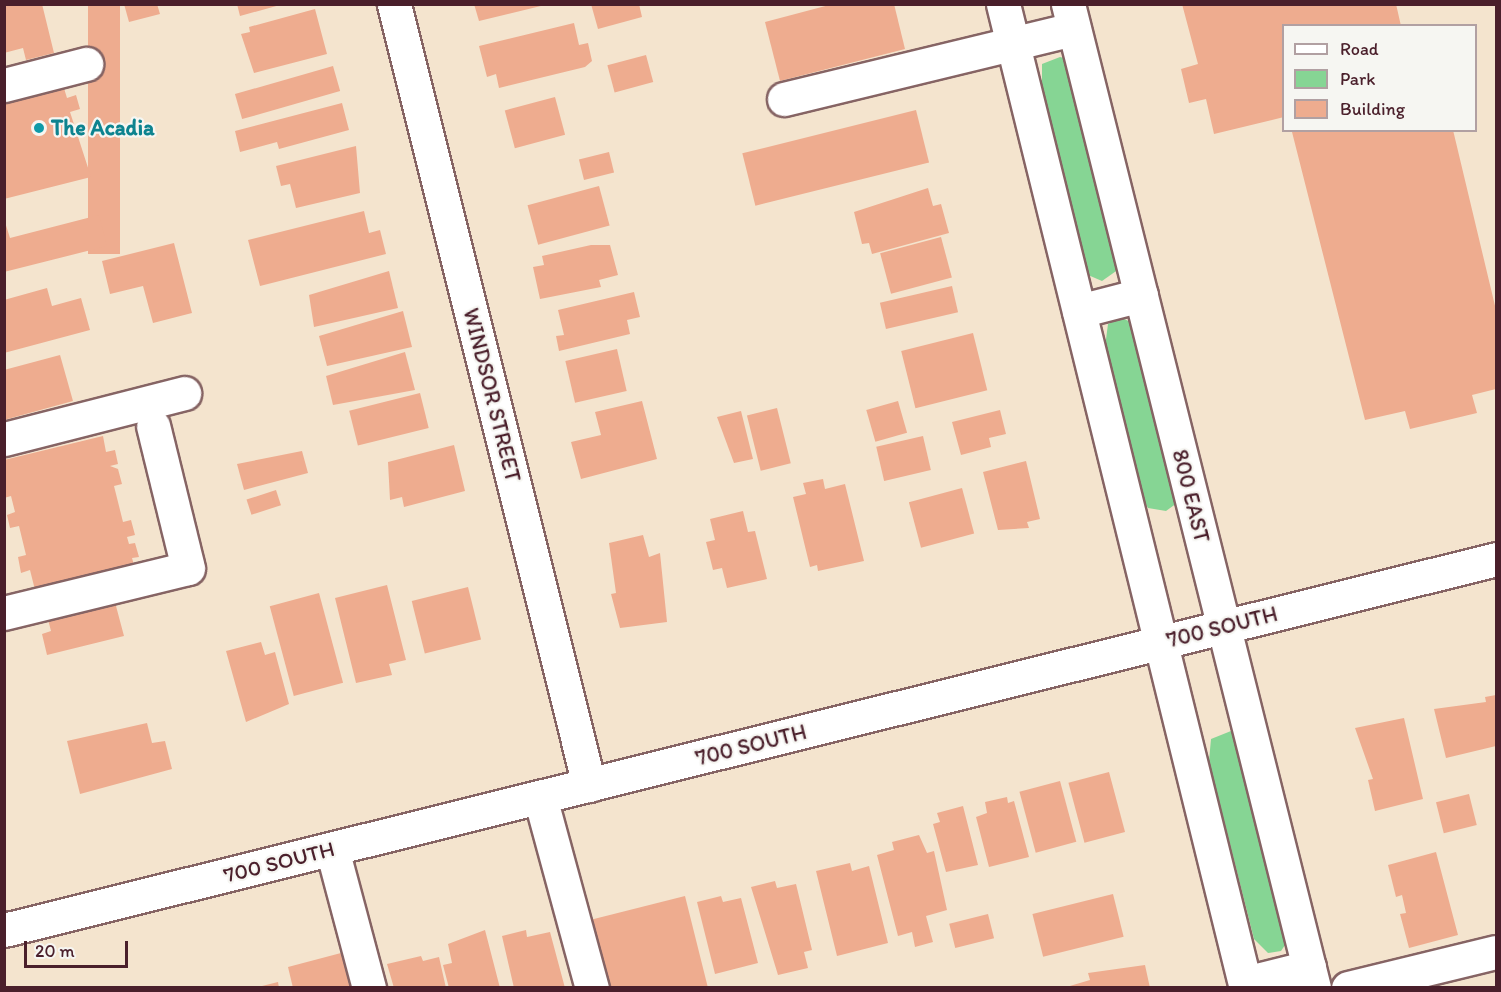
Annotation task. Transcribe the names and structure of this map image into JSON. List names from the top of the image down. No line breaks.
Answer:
{"streets":{"street":["WINDSOR STREET","800 EAST","700 SOUTH"]},"crossings":[["WINDSOR STREET","700 SOUTH"],["800 EAST","700 SOUTH"]],"places":["The Acadia"],"legend":["Road","Park","Building"],"scale_bar":"20 m"}
